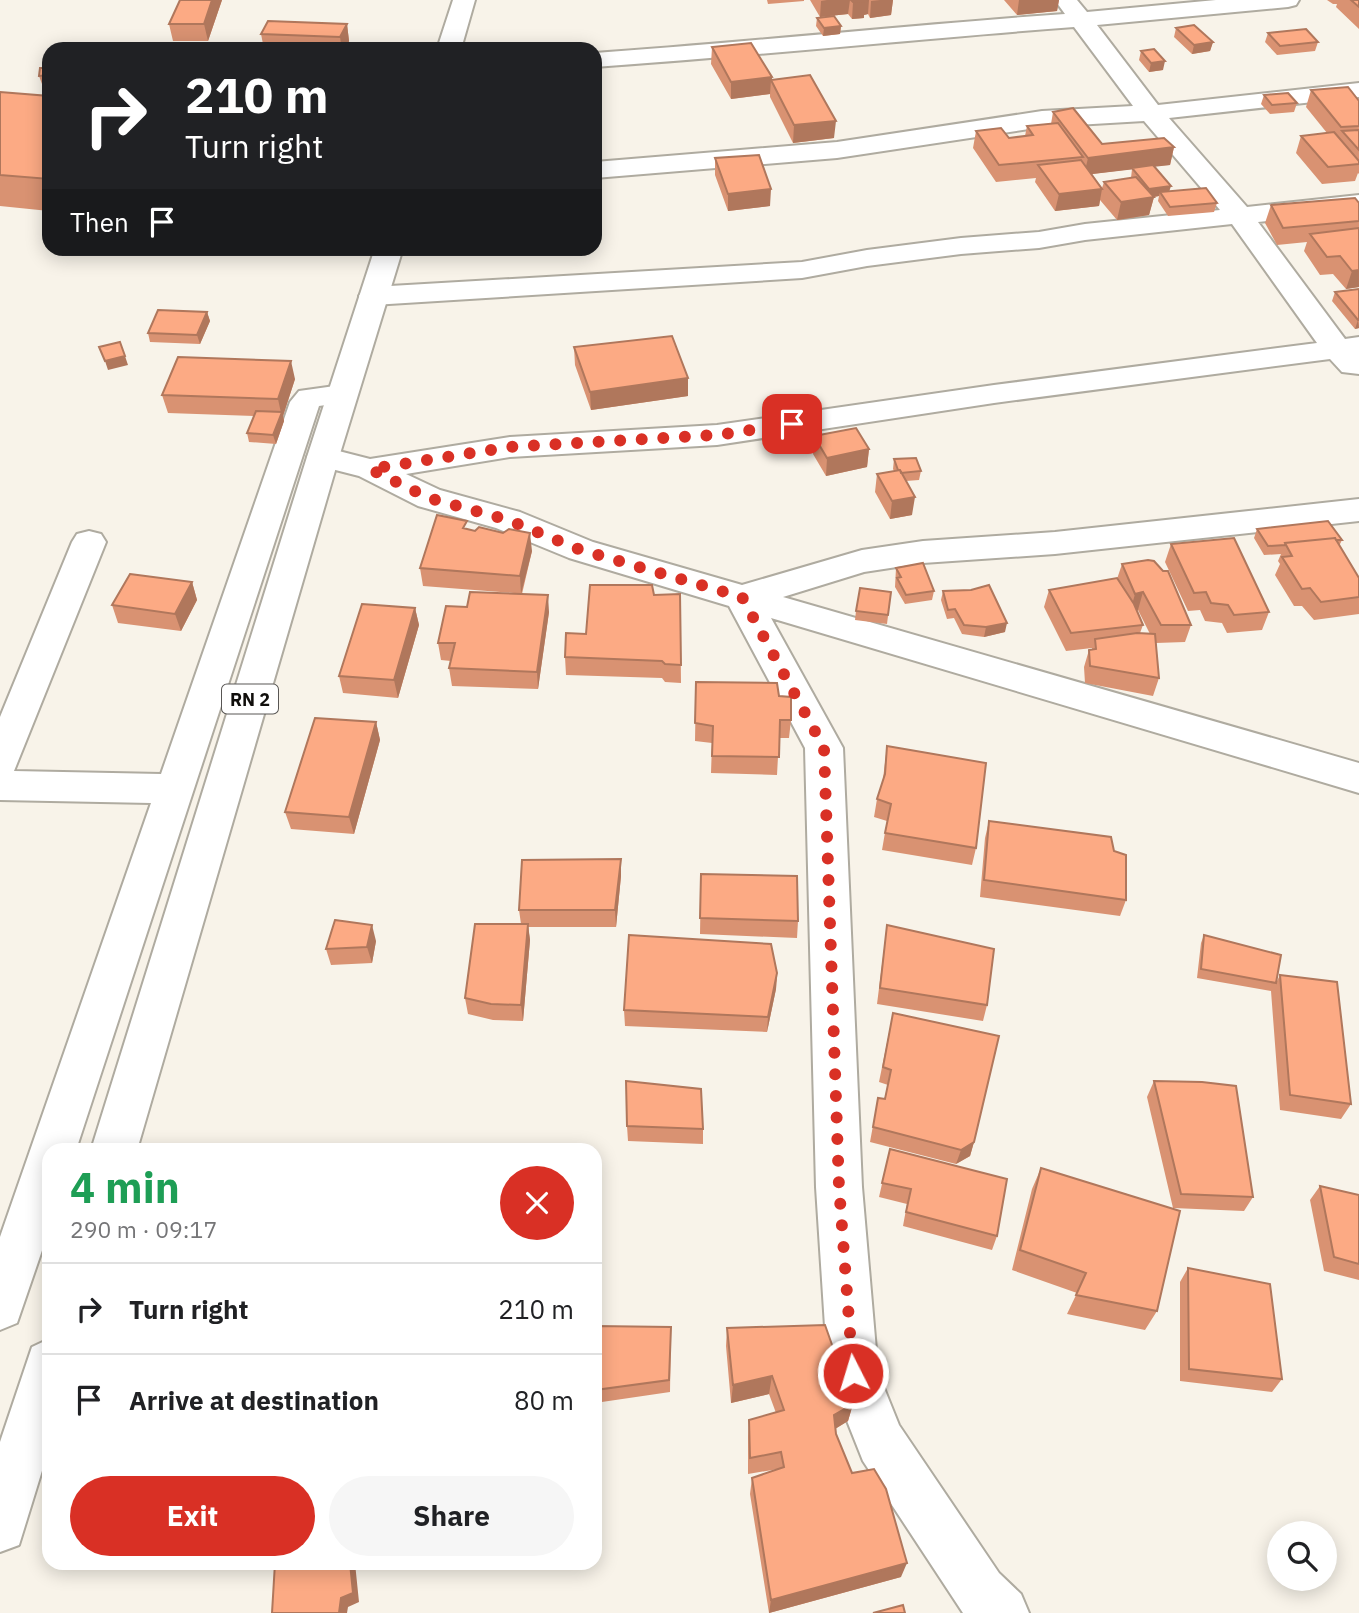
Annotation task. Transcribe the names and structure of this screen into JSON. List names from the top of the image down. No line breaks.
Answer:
{"streets":{"main road":["RN 2"]},"page":{"turn":["210 m","Turn right"],"then":"Then","heading":["4 min","290 m · 09:17"],"list":[{"name":"Turn right","value":"210 m"},{"name":"Arrive at destination","value":"80 m"}],"buttons":["Exit","Share"]}}
